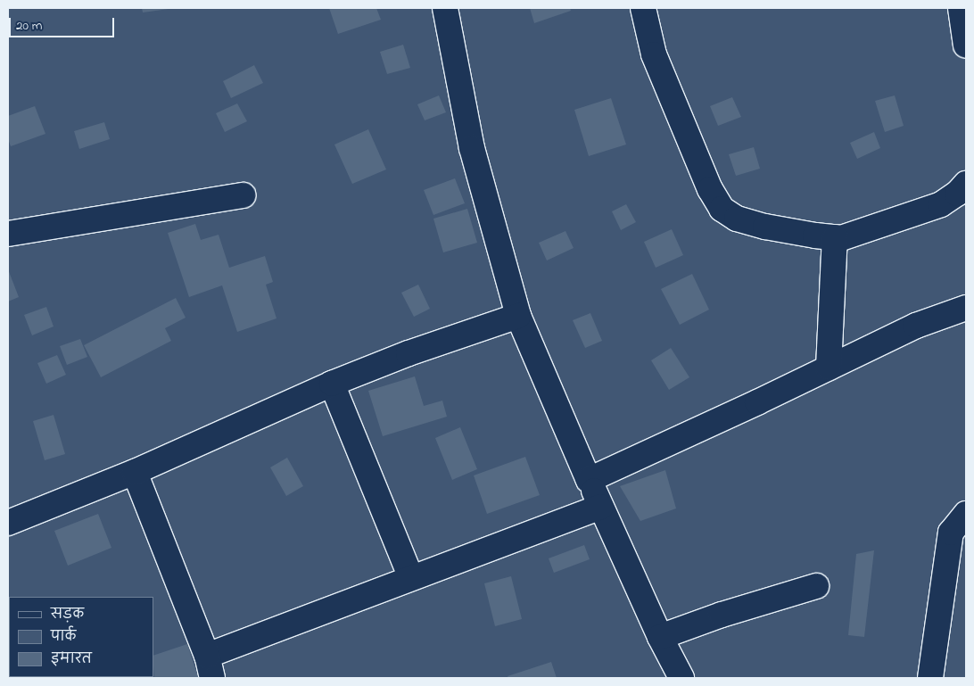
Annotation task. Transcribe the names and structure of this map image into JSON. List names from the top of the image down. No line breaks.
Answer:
{"legend":["सड़क","पार्क","इमारत"],"scale_bar":"20 m"}
